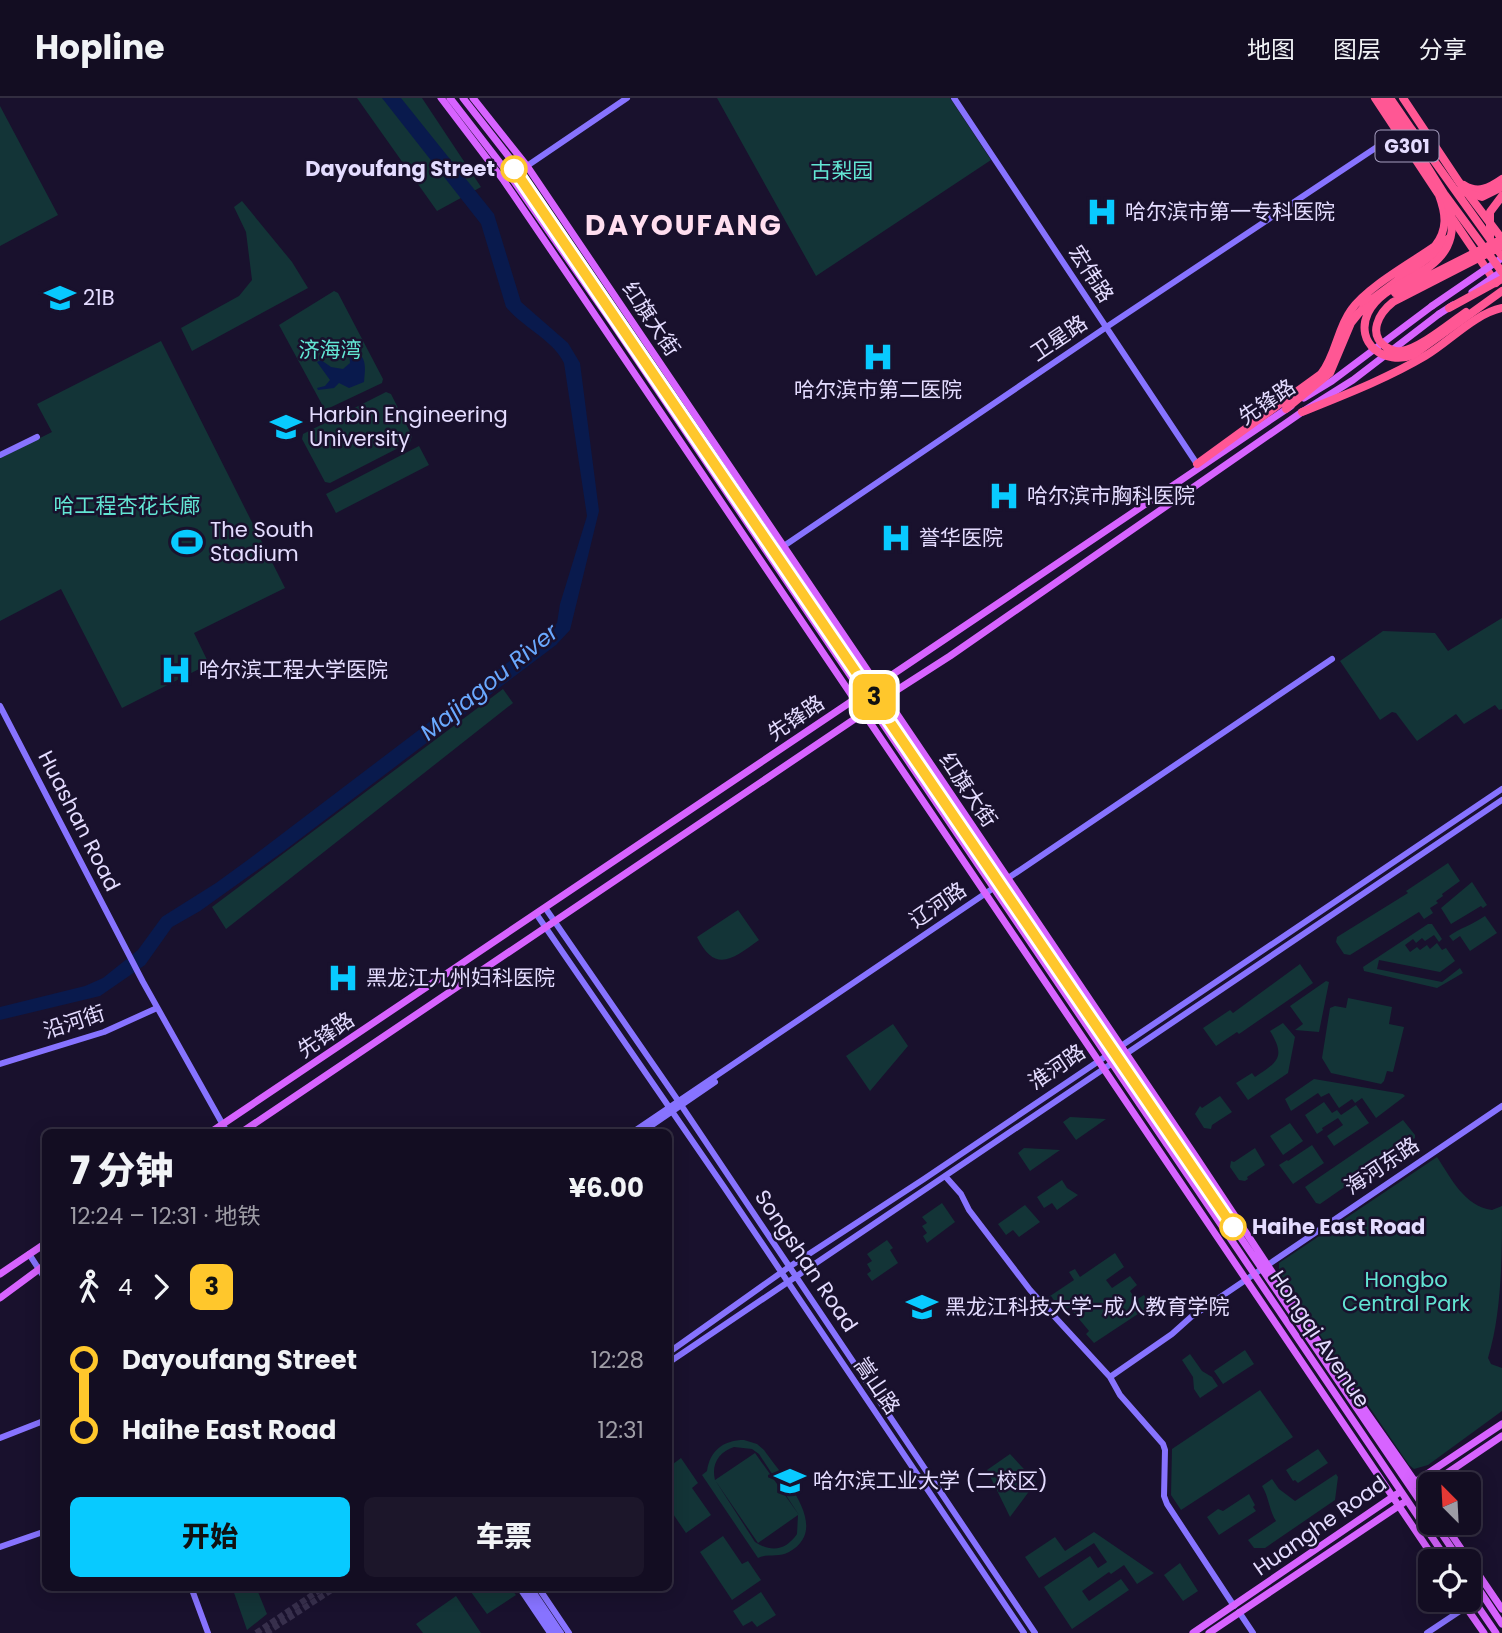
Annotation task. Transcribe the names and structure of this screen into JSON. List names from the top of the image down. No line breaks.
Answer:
{"streets":{"highway":["G301"],"main road":["宏伟路","红旗大街","卫星路","先锋路","Huashan Road","辽河路","沿河街","淮河路","海河东路","Songshan Road","Hongqi Avenue","嵩山路","Huanghe Road"]},"crossings":[["G301","卫星路"],["宏伟路","卫星路"],["宏伟路","先锋路"],["红旗大街","卫星路"],["红旗大街","先锋路"],["红旗大街","辽河路"],["红旗大街","淮河路"],["红旗大街","海河东路"],["红旗大街","Hongqi Avenue"],["红旗大街","Huanghe Road"],["卫星路","Hongqi Avenue"],["先锋路","Songshan Road"],["先锋路","Hongqi Avenue"],["先锋路","嵩山路"],["Huashan Road","沿河街"],["辽河路","Songshan Road"],["辽河路","Hongqi Avenue"],["辽河路","嵩山路"],["淮河路","Songshan Road"],["淮河路","Hongqi Avenue"],["淮河路","嵩山路"],["海河东路","Hongqi Avenue"],["Hongqi Avenue","Huanghe Road"]],"districts":["DAYOUFANG"],"water":["Majiagou River"],"parks":["古梨园","济海湾","哈工程杏花长廊","Hongbo Central Park"],"places":{"other":["Dayoufang Street","Haihe East Road"],"hospital":["哈尔滨市第一专科医院","哈尔滨市第二医院","哈尔滨市胸科医院","誉华医院","哈尔滨工程大学医院","黑龙江九州妇科医院"],"school or university":["21B","Harbin Engineering University","黑龙江科技大学-成人教育学院","哈尔滨工业大学 (二校区)"],"sports":["The South Stadium"]},"lines":["metro line 3"],"north":"top left","page":{"header":"Hopline","nav":["地图","图层","分享"],"on_map":"3","heading":["7 分钟","12:24 – 12:31 · 地铁","¥6.00"],"legs":["4","3"],"list":[{"name":"Dayoufang Street","value":"12:28"},{"name":"Haihe East Road","value":"12:31"}],"buttons":["开始","车票"]}}
